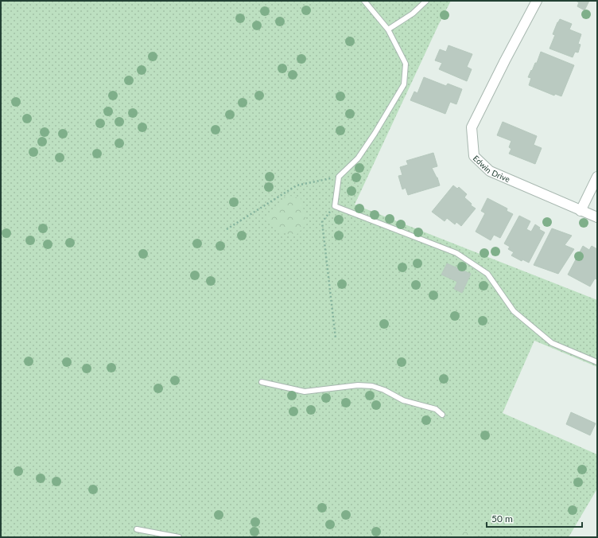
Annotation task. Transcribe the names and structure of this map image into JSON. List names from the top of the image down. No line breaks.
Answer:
{"streets":{"street":["Edwin Drive"]},"scale_bar":"50 m"}
